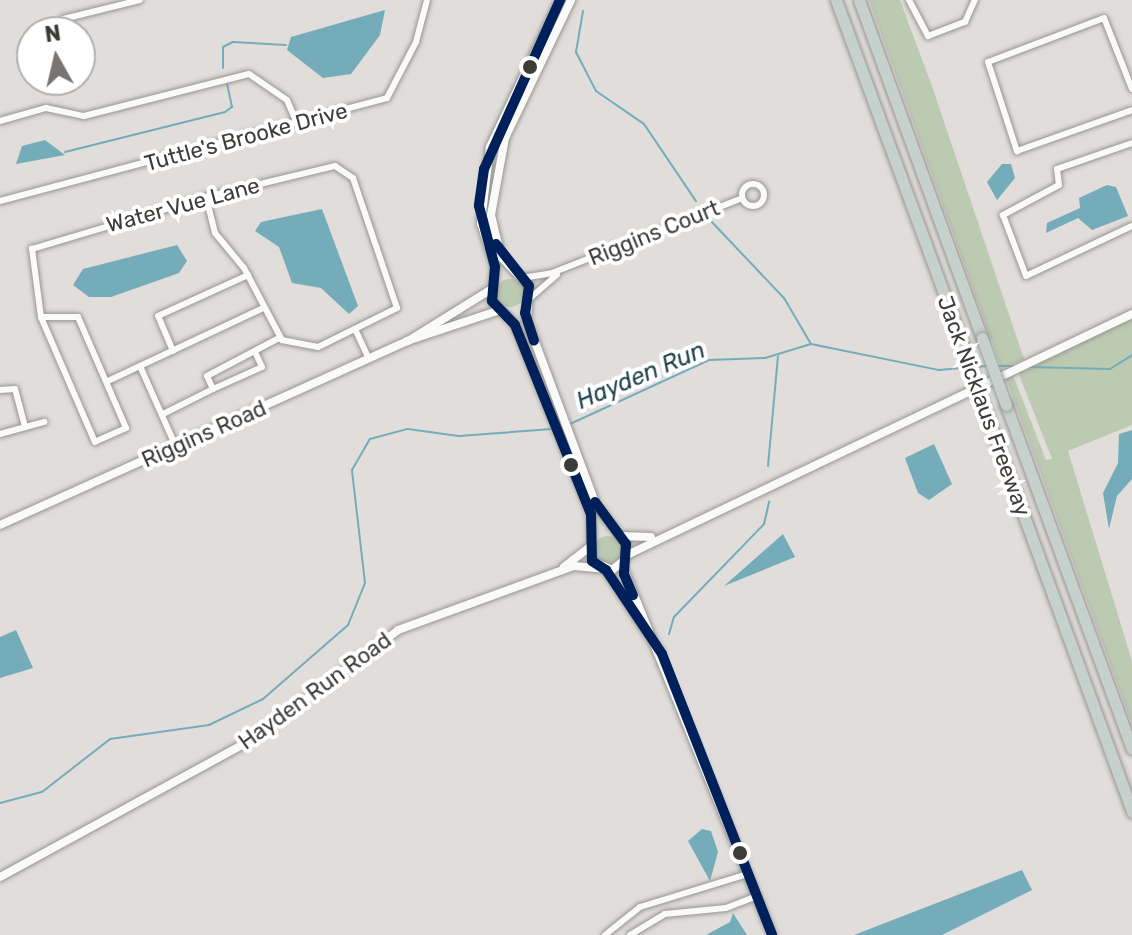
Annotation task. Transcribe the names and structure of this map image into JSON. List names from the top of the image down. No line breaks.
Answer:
{"streets":{"highway":["Jack Nicklaus Freeway"],"main road":["Riggins Road","Hayden Run Road"],"street":["Tuttle's Brooke Drive","Water Vue Lane","Riggins Court"]},"crossings":[["Riggins Court","Riggins Road"]],"water":["Hayden Run"],"north":"top"}
